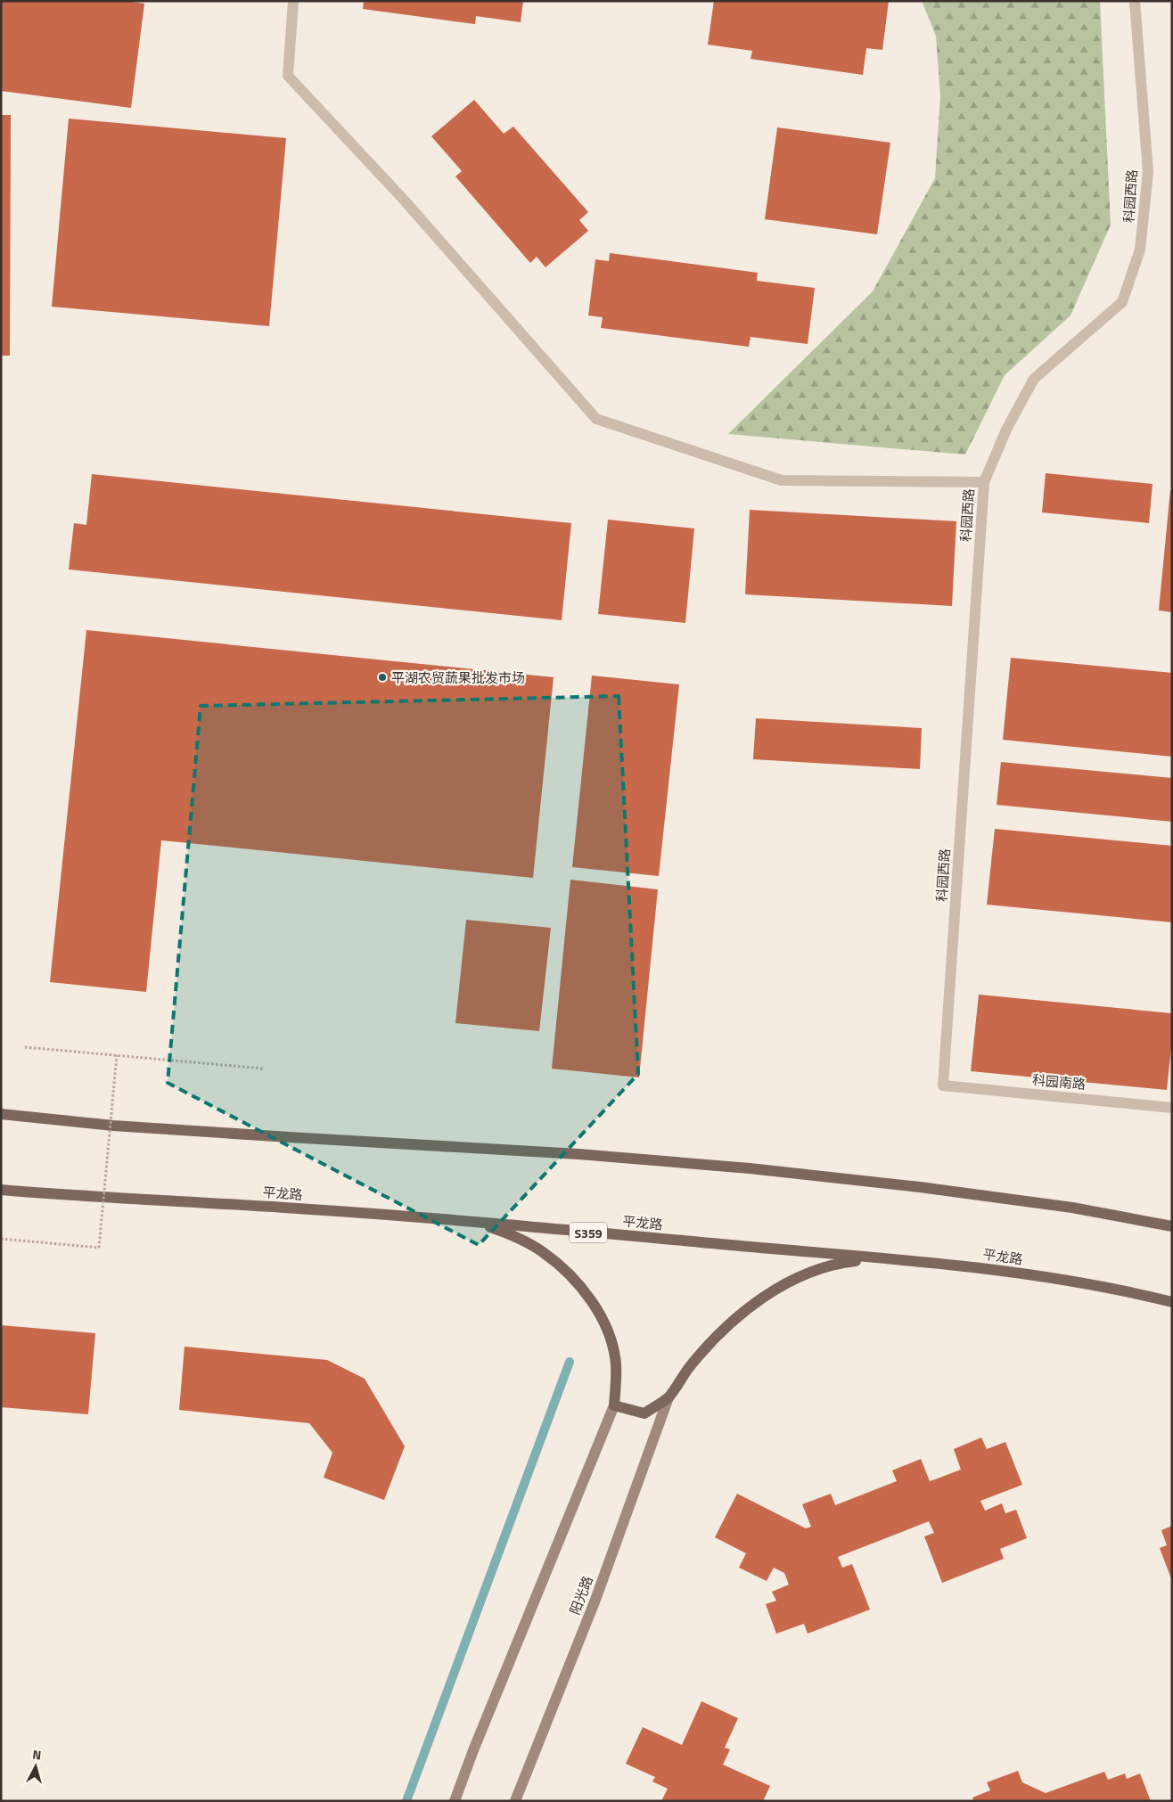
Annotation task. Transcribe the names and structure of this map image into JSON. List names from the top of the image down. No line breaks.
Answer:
{"streets":{"main road":["平龙路","S359"],"street":["科园西路","科园南路","阳光路"]},"crossings":[["科园西路","科园南路"]],"places":["平湖农贸蔬果批发市场"],"north":"top"}
